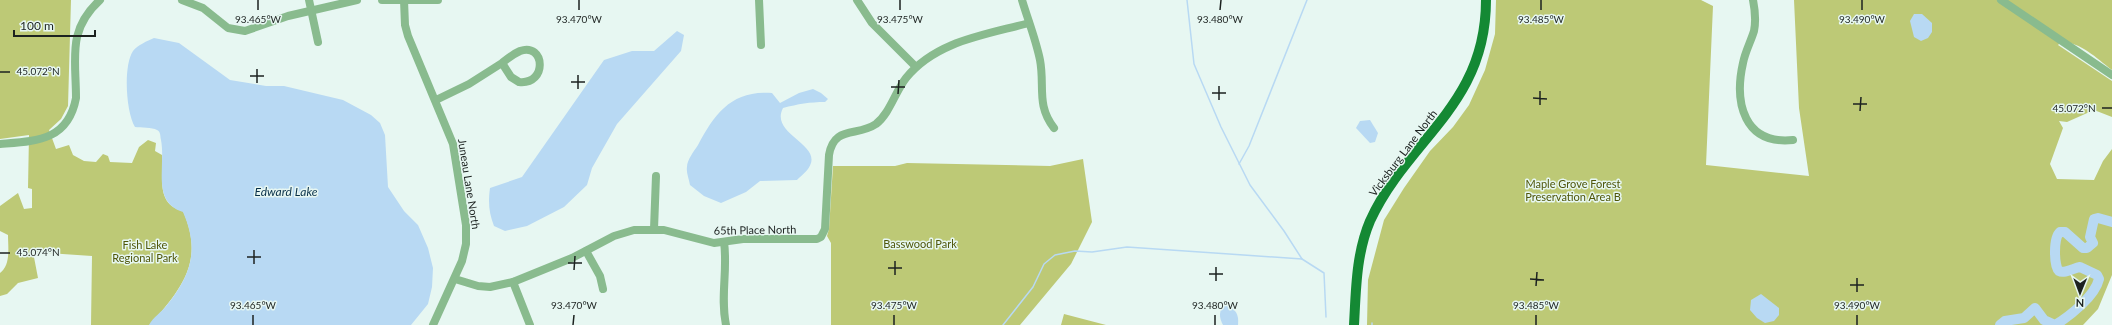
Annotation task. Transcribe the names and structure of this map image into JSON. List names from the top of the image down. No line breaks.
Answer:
{"streets":{"main road":["Vicksburg Lane North"],"street":["Juneau Lane North","65th Place North"]},"crossings":[["Juneau Lane North","65th Place North"]],"water":["Edward Lake"],"parks":["Maple Grove Forest Preservation Area B","Basswood Park","Fish Lake Regional Park"],"scale_bar":"100 m","north":"bottom","coordinates":["93.465°W","93.470°W","93.475°W","93.480°W","93.485°W","93.490°W","45.072°N","45.074°N"]}
